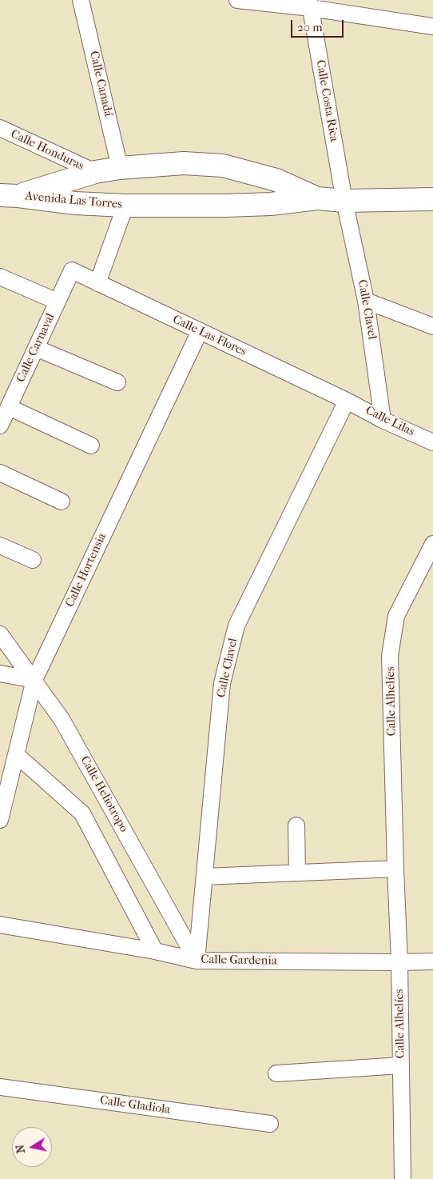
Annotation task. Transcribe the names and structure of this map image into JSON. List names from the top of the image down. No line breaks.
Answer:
{"streets":{"street":["Calle Canadá","Calle Costa Rica","Calle Honduras","Avenida Las Torres","Calle Clavel","Calle Las Flores","Calle Carnaval","Calle Lilas","Calle Hortensia","Calle Alhelíes","Calle Heliotropo","Calle Gardenia","Calle Gladiola"]},"crossings":[["Calle Canadá","Avenida Las Torres"],["Calle Costa Rica","Avenida Las Torres"],["Calle Costa Rica","Calle Clavel"],["Calle Honduras","Avenida Las Torres"],["Avenida Las Torres","Calle Clavel"],["Calle Clavel","Calle Las Flores"],["Calle Clavel","Calle Lilas"],["Calle Clavel","Calle Heliotropo"],["Calle Clavel","Calle Gardenia"],["Calle Las Flores","Calle Carnaval"],["Calle Las Flores","Calle Lilas"],["Calle Las Flores","Calle Hortensia"],["Calle Hortensia","Calle Heliotropo"],["Calle Alhelíes","Calle Gardenia"],["Calle Heliotropo","Calle Gardenia"]],"scale_bar":"20 m","north":"left"}
